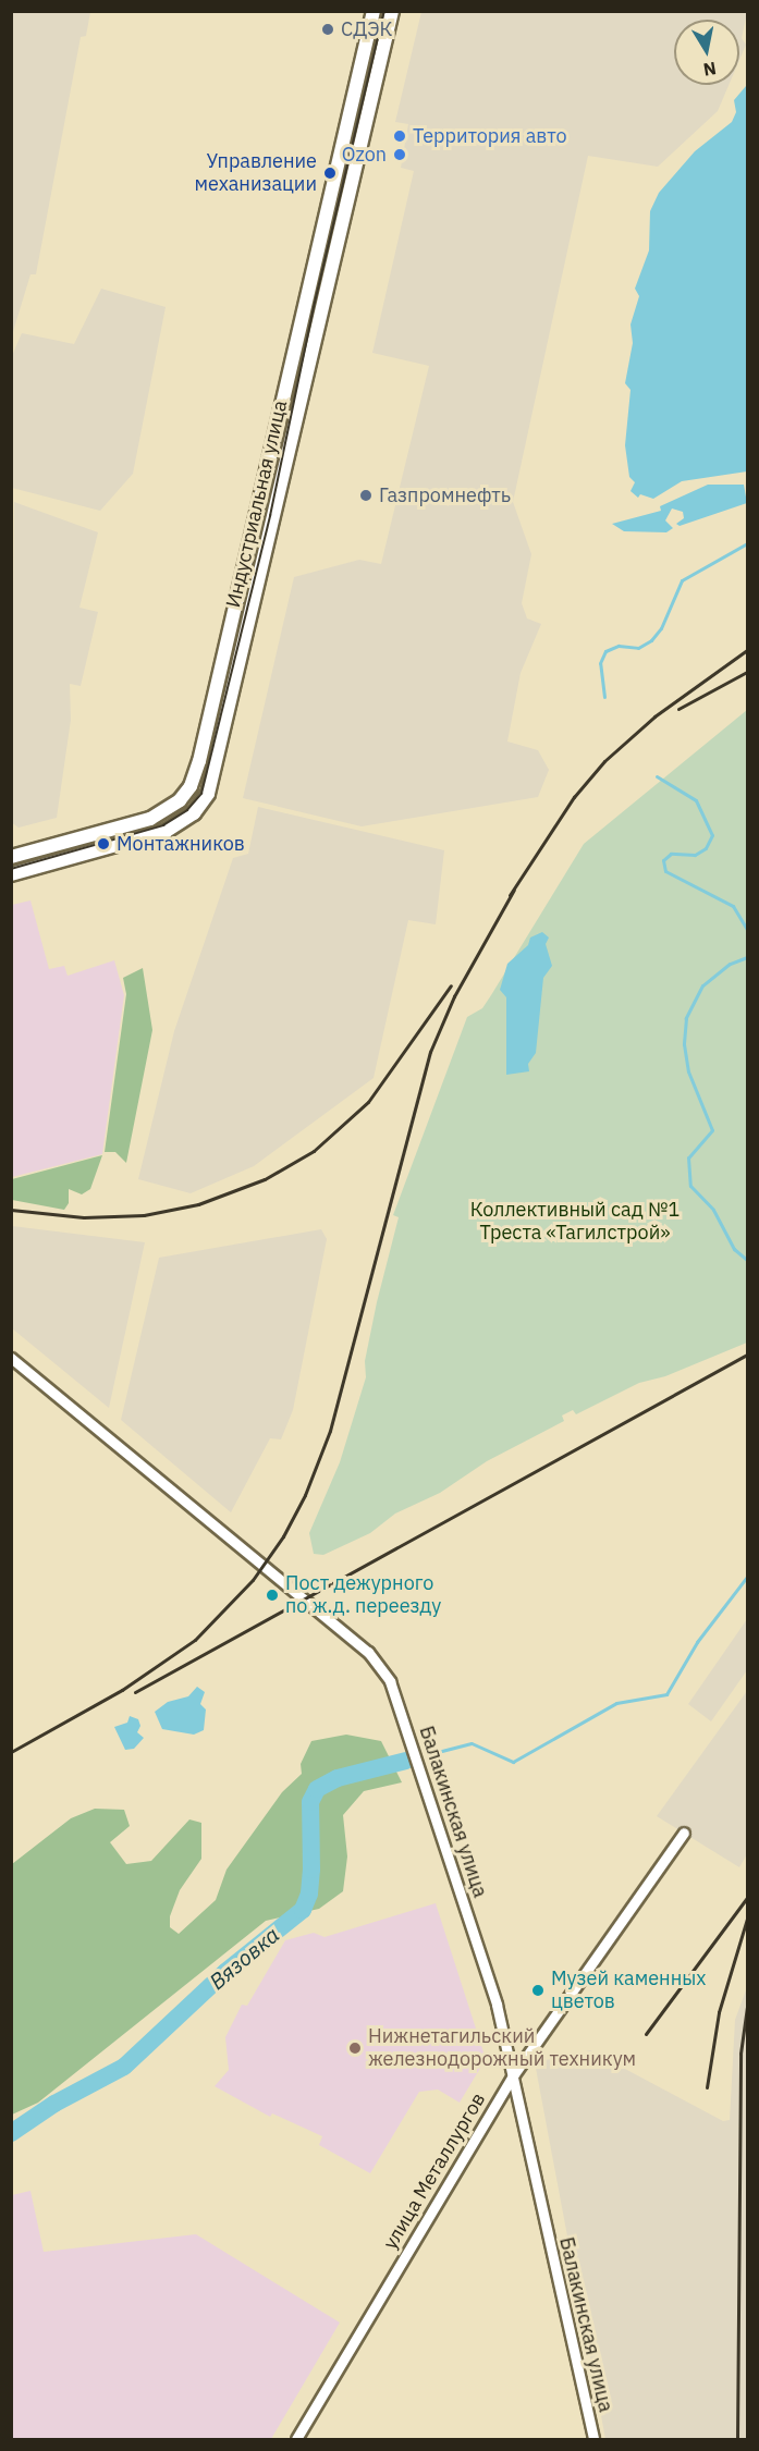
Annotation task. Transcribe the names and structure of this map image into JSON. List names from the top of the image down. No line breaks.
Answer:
{"streets":{"main road":["Индустриальная улица"],"street":["Балакинская улица","улица Металлургов"]},"crossings":[["Балакинская улица","улица Металлургов"]],"water":["Вязовка"],"parks":["Коллективный сад №1 Треста «Тагилстрой»"],"places":["СДЭК","Территория авто","Ozon","Управление механизации","Газпромнефть","Монтажников","Пост дежурного по ж.д. переезду","Музей каменных цветов","Нижнетагильский железнодорожный техникум"],"north":"bottom"}
